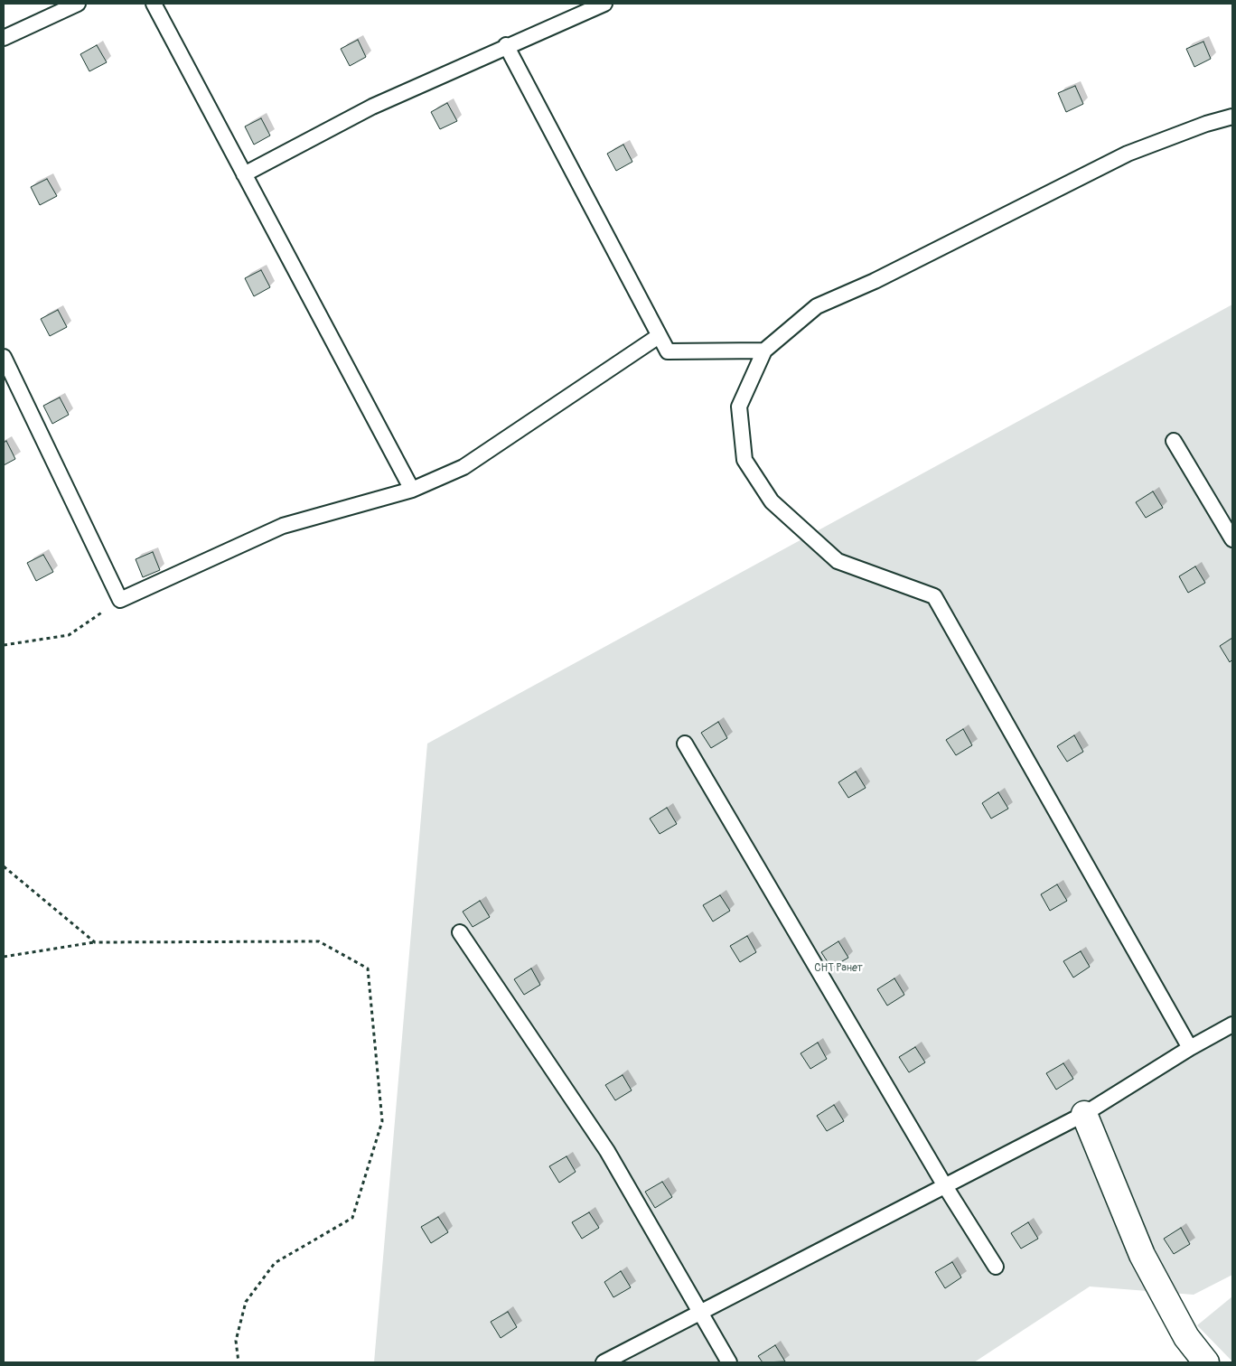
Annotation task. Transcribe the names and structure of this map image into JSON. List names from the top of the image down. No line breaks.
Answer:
{"parks":["СНТ Ранет"]}
